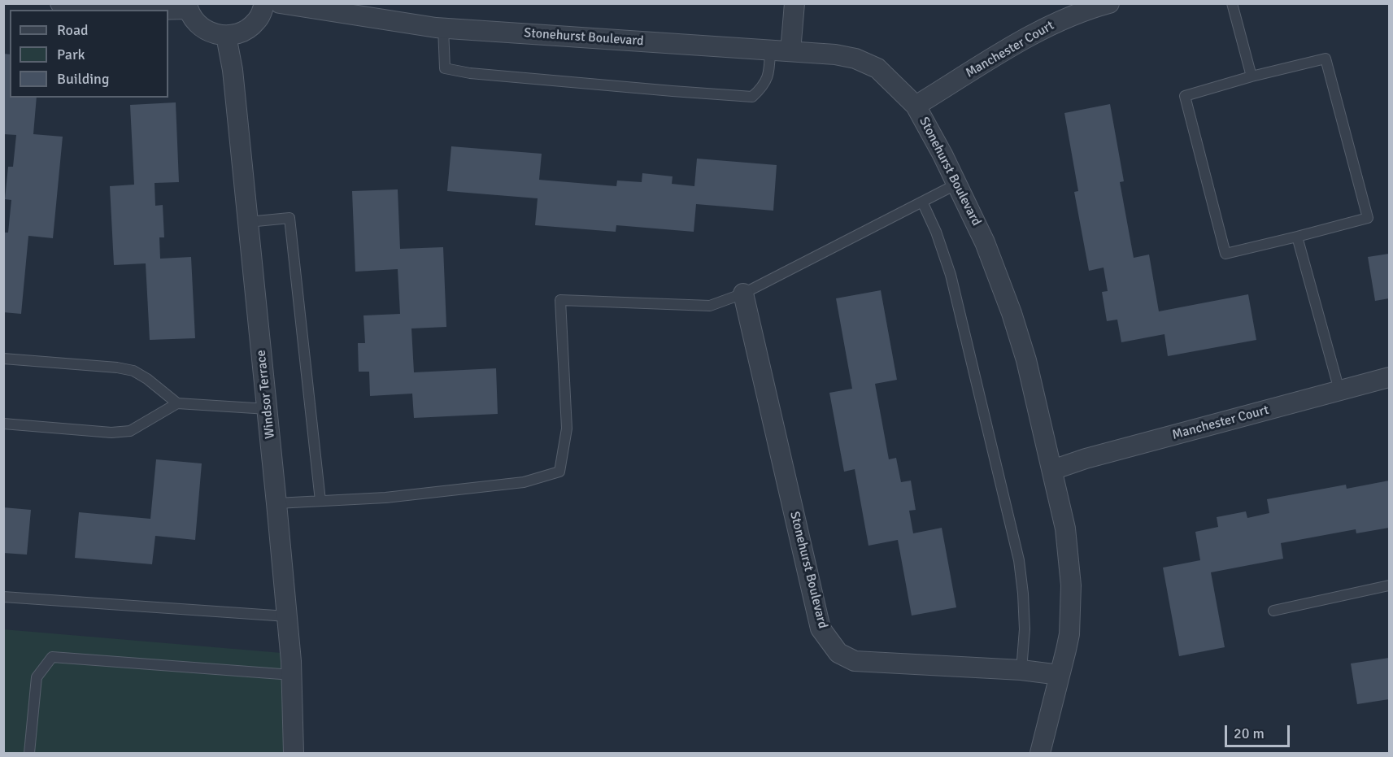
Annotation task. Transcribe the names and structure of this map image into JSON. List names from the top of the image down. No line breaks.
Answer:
{"streets":{"street":["Stonehurst Boulevard","Manchester Court","Windsor Terrace"]},"crossings":[["Stonehurst Boulevard","Manchester Court"]],"legend":["Road","Park","Building"],"scale_bar":"20 m"}
